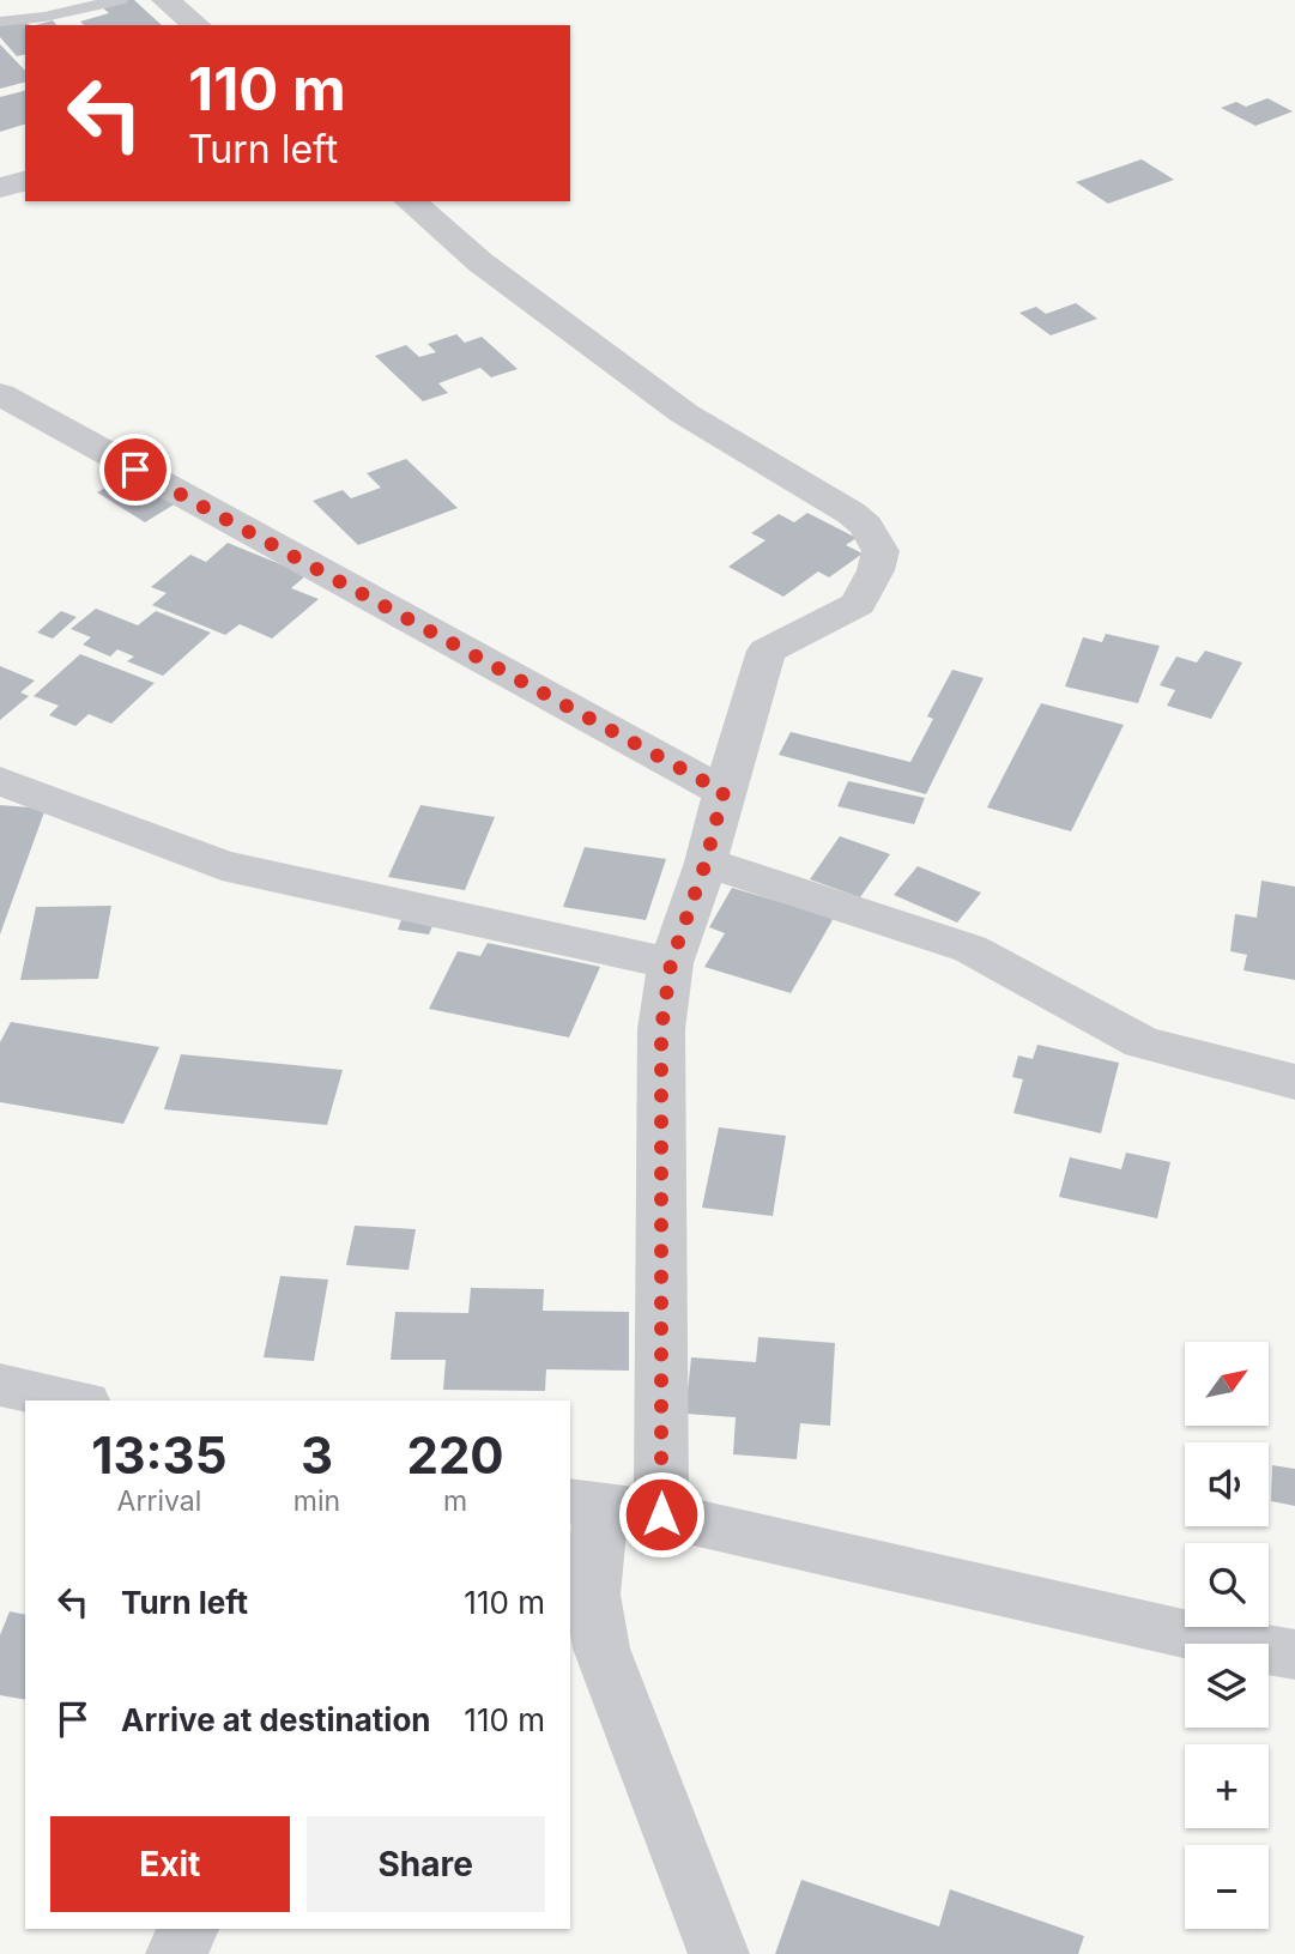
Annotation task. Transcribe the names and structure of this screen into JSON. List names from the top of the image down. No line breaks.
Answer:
{"north":"top right","page":{"turn":["110 m","Turn left"],"map_buttons":["+","−"],"eta":["13:35","Arrival","3","min","220","m"],"list":[{"name":"Turn left","value":"110 m"},{"name":"Arrive at destination","value":"110 m"}],"buttons":["Exit","Share"]}}
